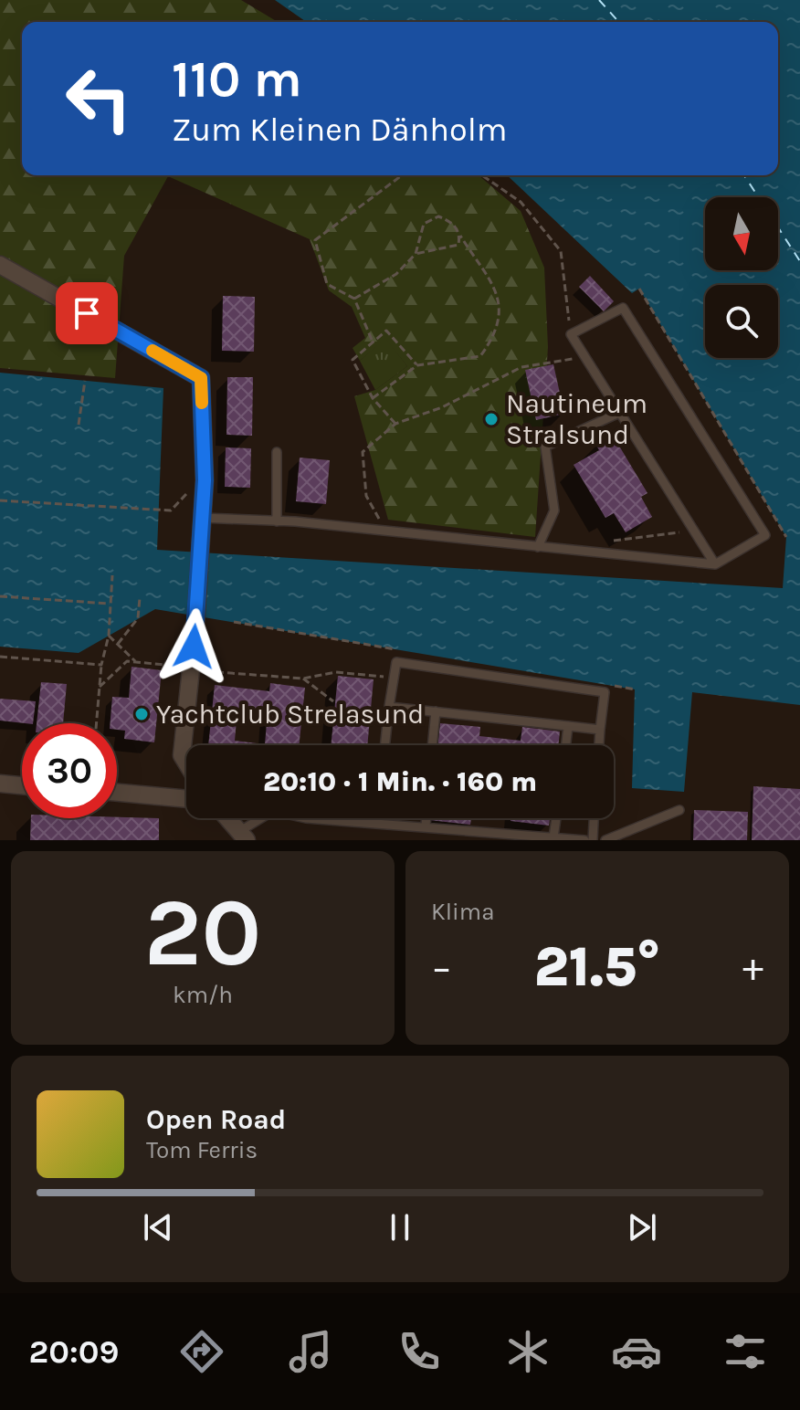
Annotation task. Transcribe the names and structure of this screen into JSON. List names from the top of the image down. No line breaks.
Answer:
{"places":["Nautineum Stralsund","Yachtclub Strelasund"],"north":"bottom","page":{"turn":["110 m","Zum Kleinen Dänholm"],"limit":"30","trip":"20:10 · 1 Min. · 160 m","tile":[["20","km/h"],"Klima"],"heat":["−","21.5°","+"],"song":["Open Road","Tom Ferris"],"tabs":"20:09"}}
